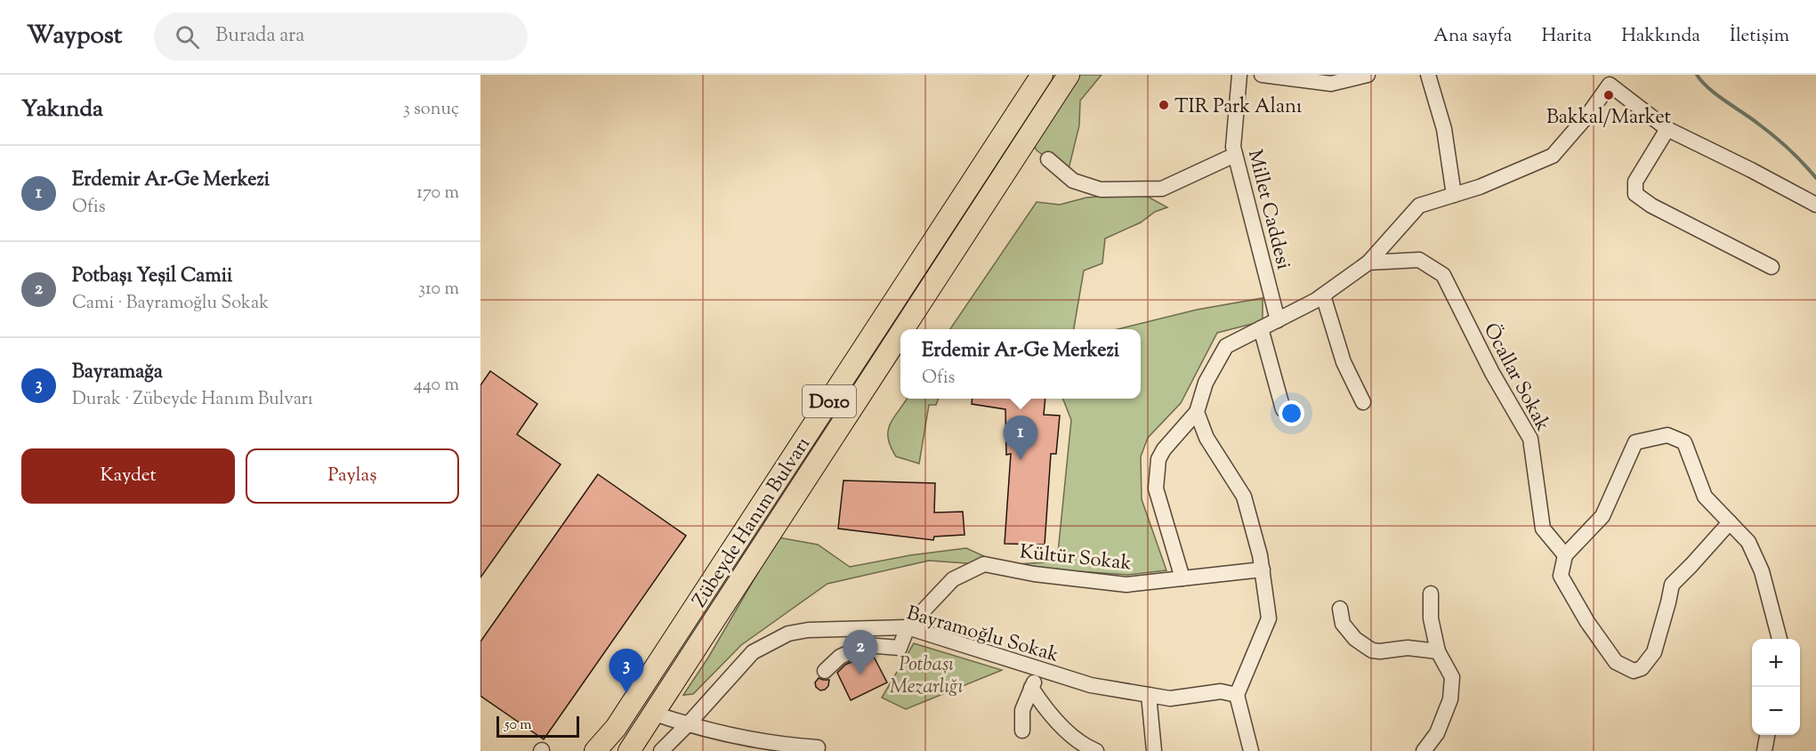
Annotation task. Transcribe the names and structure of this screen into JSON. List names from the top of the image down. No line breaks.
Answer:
{"streets":{"highway":["D010","Zübeyde Hanım Bulvarı"],"street":["Millet Caddesi","Öcallar Sokak","Kültür Sokak","Bayramoğlu Sokak"]},"crossings":[["Kültür Sokak","Bayramoğlu Sokak"]],"parks":["Potbaşı Mezarlığı"],"places":["Bakkal/Market","TIR Park Alanı"],"scale_bar":"50 m","page":{"header":"Waypost","search":"Burada ara","nav":["Ana sayfa","Harita","Hakkında","İletişim"],"heading":["Yakında","3 sonuç"],"list":[{"mark":"1","name":"Erdemir Ar-Ge Merkezi","note":"Ofis","value":"170 m"},{"mark":"2","name":"Potbaşı Yeşil Camii","note":"Cami · Bayramoğlu Sokak","value":"310 m"},{"mark":"3","name":"Bayramağa","note":"Durak · Zübeyde Hanım Bulvarı","value":"440 m"}],"popup":["Erdemir Ar-Ge Merkezi","Ofis"],"pins":["1","2","3"],"buttons":["Kaydet","Paylaş"],"map_buttons":["+","−"],"scale":"50 m"}}
